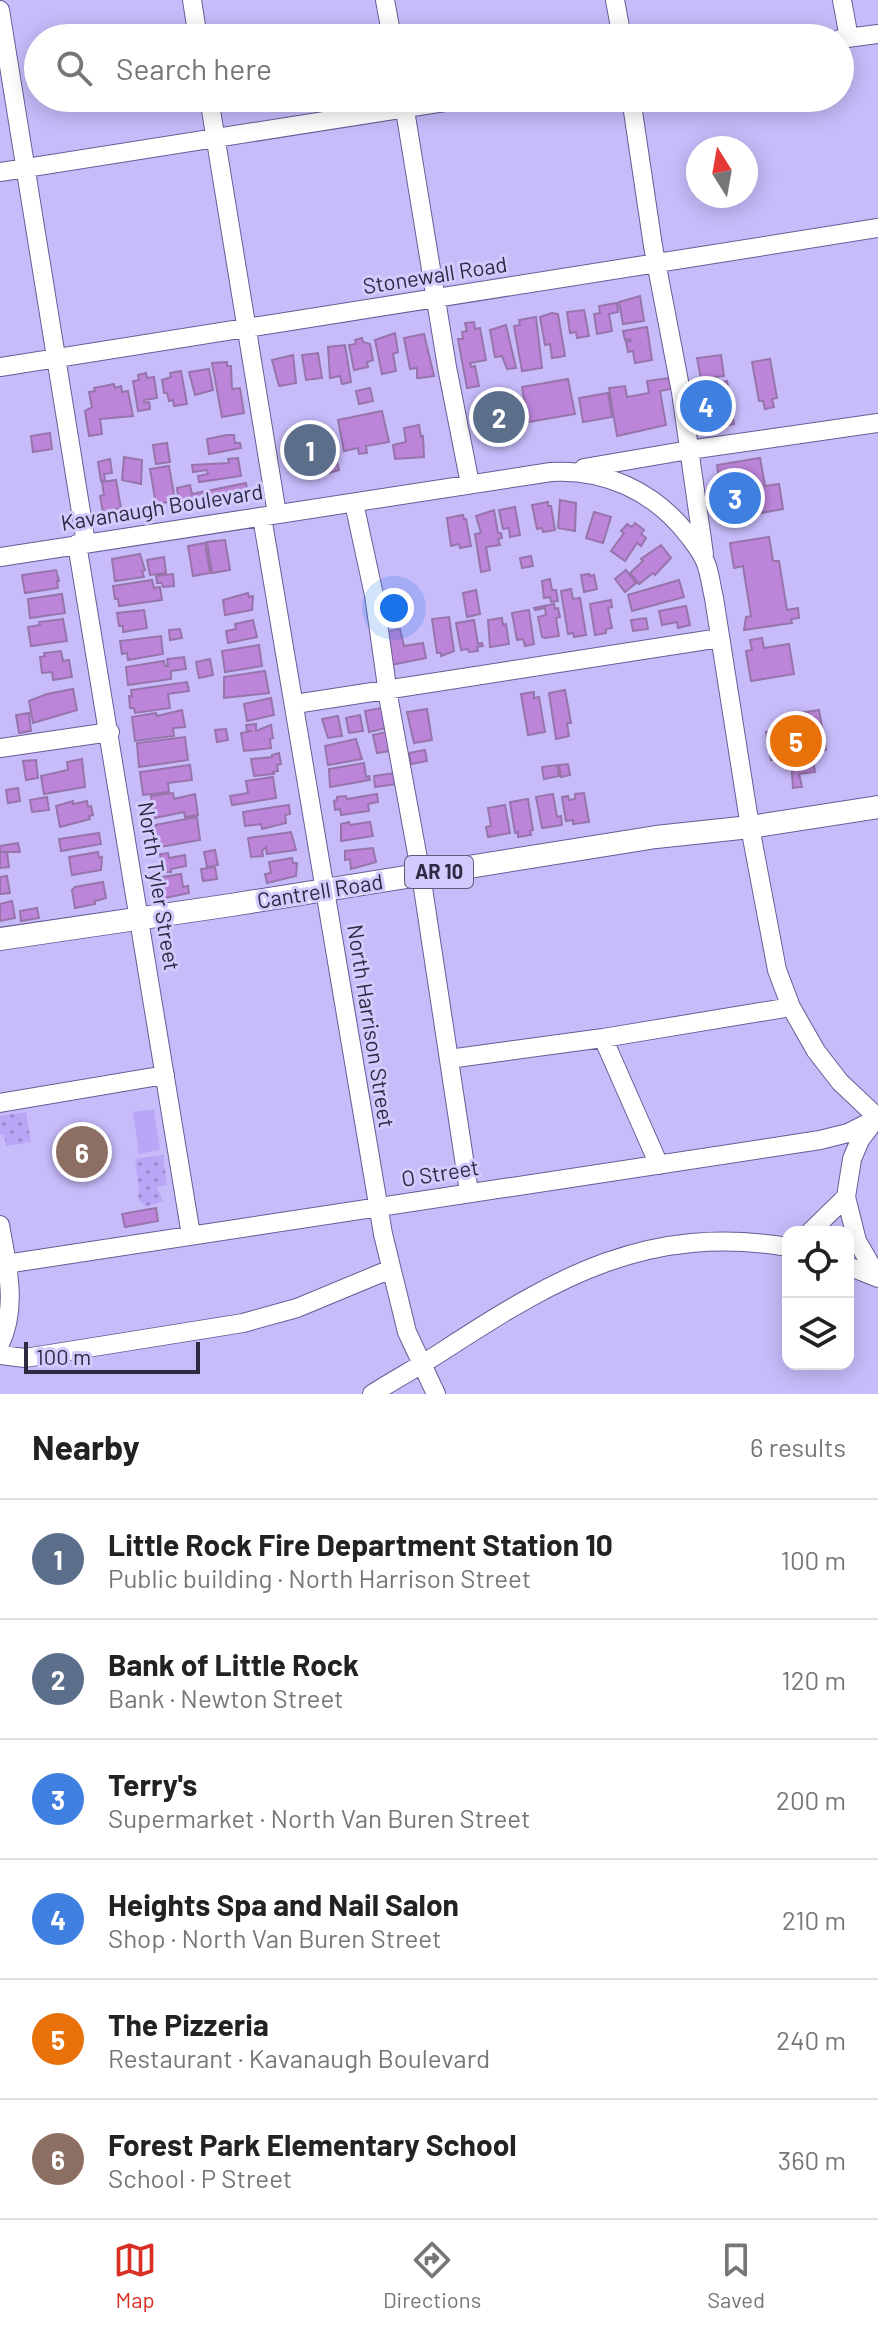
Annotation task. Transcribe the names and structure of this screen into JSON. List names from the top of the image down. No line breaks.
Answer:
{"streets":{"main road":["AR 10","Cantrell Road"],"street":["Stonewall Road","Kavanaugh Boulevard","North Tyler Street","North Harrison Street","O Street"]},"crossings":[["Stonewall Road","North Tyler Street"],["Stonewall Road","North Harrison Street"],["Kavanaugh Boulevard","North Tyler Street"],["Kavanaugh Boulevard","Cantrell Road"],["Kavanaugh Boulevard","North Harrison Street"],["Kavanaugh Boulevard","O Street"],["North Tyler Street","Cantrell Road"],["North Tyler Street","O Street"],["Cantrell Road","North Harrison Street"],["North Harrison Street","O Street"]],"scale_bar":"100 m","north":"top","page":{"search":"Search here","pins":["4","2","1","3","5","6"],"scale":"100 m","heading":["Nearby","6 results"],"list":[{"mark":"1","name":"Little Rock Fire Department Station 10","note":"Public building · North Harrison Street","value":"100 m"},{"mark":"2","name":"Bank of Little Rock","note":"Bank · Newton Street","value":"120 m"},{"mark":"3","name":"Terry's","note":"Supermarket · North Van Buren Street","value":"200 m"},{"mark":"4","name":"Heights Spa and Nail Salon","note":"Shop · North Van Buren Street","value":"210 m"},{"mark":"5","name":"The Pizzeria","note":"Restaurant · Kavanaugh Boulevard","value":"240 m"},{"mark":"6","name":"Forest Park Elementary School","note":"School · P Street","value":"360 m"}],"nav":["Map","Directions","Saved"]}}
